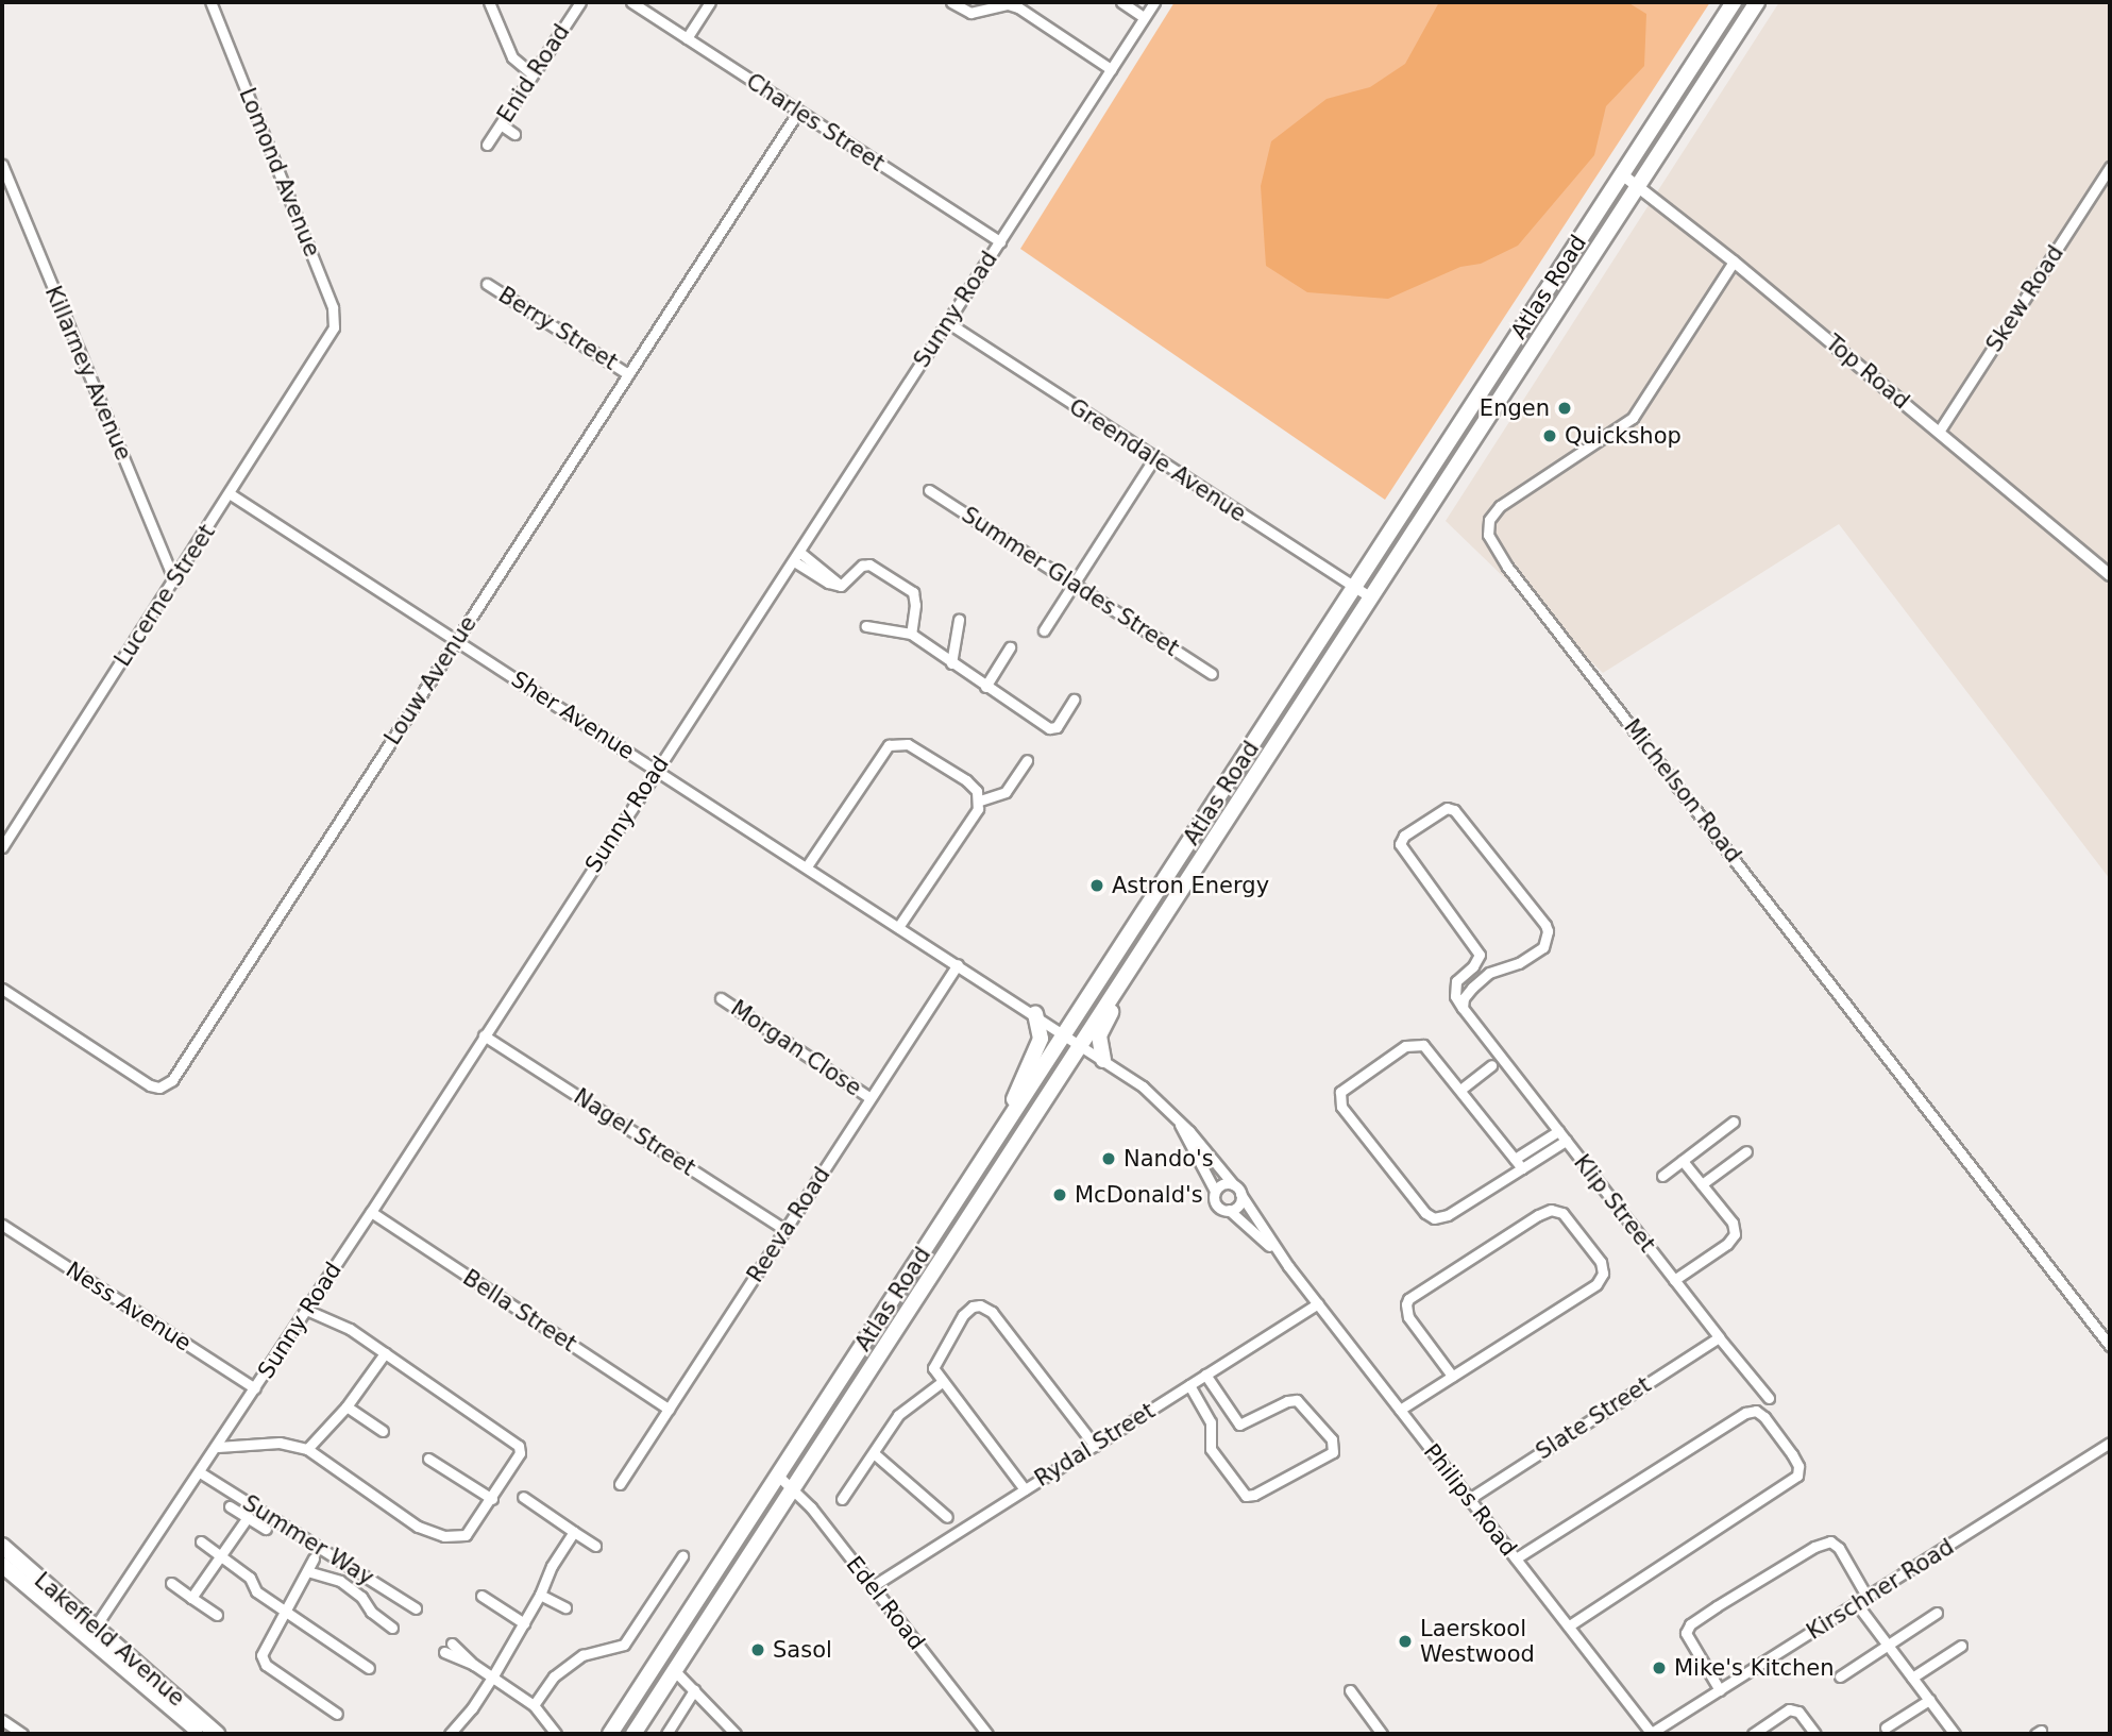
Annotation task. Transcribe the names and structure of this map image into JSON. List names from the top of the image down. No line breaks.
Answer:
{"streets":{"main road":["Atlas Road","Lakefield Avenue"],"street":["Enid Road","Charles Street","Lomond Avenue","Skew Road","Sunny Road","Berry Street","Top Road","Killarney Avenue","Greendale Avenue","Summer Glades Street","Lucerne Street","Louw Avenue","Sher Avenue","Michelson Road","Morgan Close","Nagel Street","Klip Street","Reeva Road","Ness Avenue","Bella Street","Slate Street","Rydal Street","Philips Road","Summer Way","Kirschner Road","Edel Road"]},"crossings":[["Charles Street","Sunny Road"],["Charles Street","Louw Avenue"],["Lomond Avenue","Lucerne Street"],["Atlas Road","Top Road"],["Atlas Road","Greendale Avenue"],["Atlas Road","Sher Avenue"],["Atlas Road","Edel Road"],["Skew Road","Top Road"],["Sunny Road","Greendale Avenue"],["Sunny Road","Sher Avenue"],["Sunny Road","Nagel Street"],["Sunny Road","Ness Avenue"],["Sunny Road","Bella Street"],["Sunny Road","Summer Way"],["Sunny Road","Lakefield Avenue"],["Berry Street","Louw Avenue"],["Top Road","Michelson Road"],["Killarney Avenue","Lucerne Street"],["Lucerne Street","Sher Avenue"],["Louw Avenue","Sher Avenue"],["Sher Avenue","Reeva Road"],["Morgan Close","Reeva Road"],["Nagel Street","Reeva Road"],["Klip Street","Slate Street"],["Reeva Road","Bella Street"],["Slate Street","Philips Road"],["Rydal Street","Philips Road"],["Rydal Street","Edel Road"],["Philips Road","Kirschner Road"]],"places":["Engen","Quickshop","Astron Energy","Nando's","McDonald's","Laerskool Westwood","Sasol","Mike's Kitchen"]}
